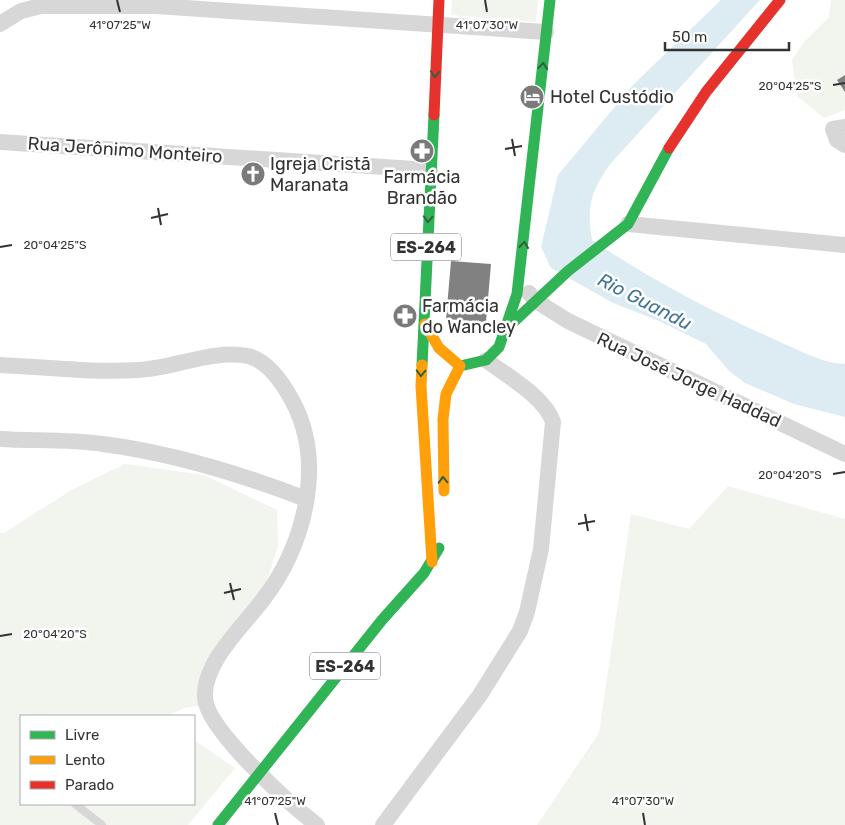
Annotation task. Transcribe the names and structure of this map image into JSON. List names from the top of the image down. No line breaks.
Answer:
{"streets":{"main road":["ES-264"],"street":["Rua Jerônimo Monteiro","Rua José Jorge Haddad"]},"crossings":[["Rua Jerônimo Monteiro","ES-264"]],"water":["Rio Guandu"],"places":{"hotel":["Hotel Custódio"],"pharmacy":["Farmácia Brandão","Farmácia do Wancley"],"church":["Igreja Cristã Maranata"]},"legend":["Livre","Lento","Parado"],"scale_bar":"50 m","coordinates":["41°07'25\"W","41°07'30\"W","20°04'25\"S","20°04'20\"S"]}
